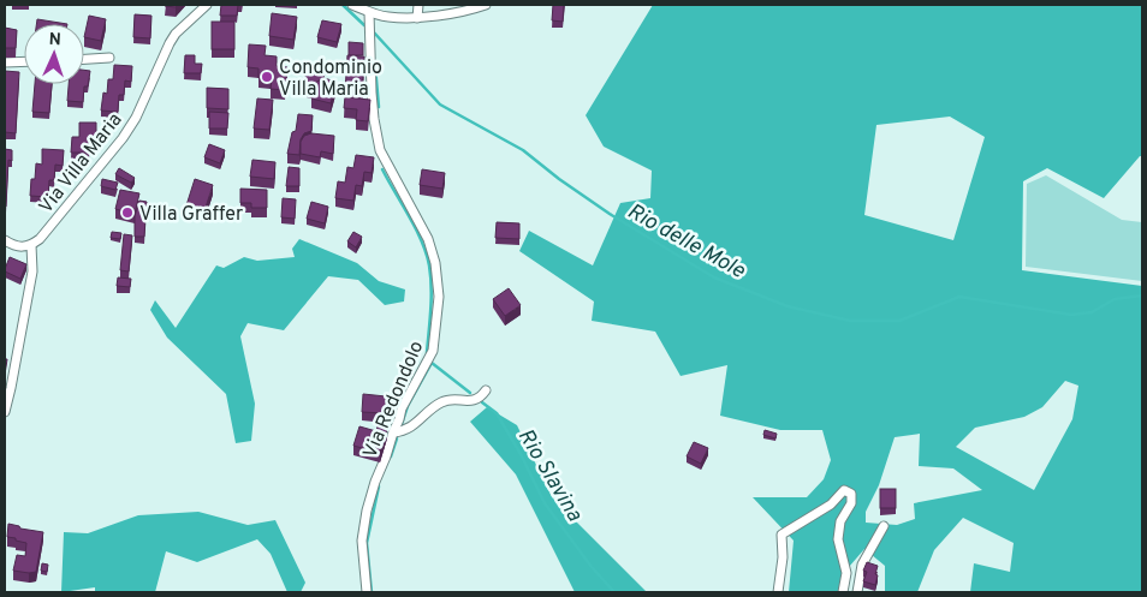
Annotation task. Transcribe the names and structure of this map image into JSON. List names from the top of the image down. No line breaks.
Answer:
{"streets":{"street":["Via Villa Maria","Via Redondolo"]},"water":["Rio delle Mole","Rio Slavina"],"places":["Condominio Villa Maria","Villa Graffer"],"north":"top"}
